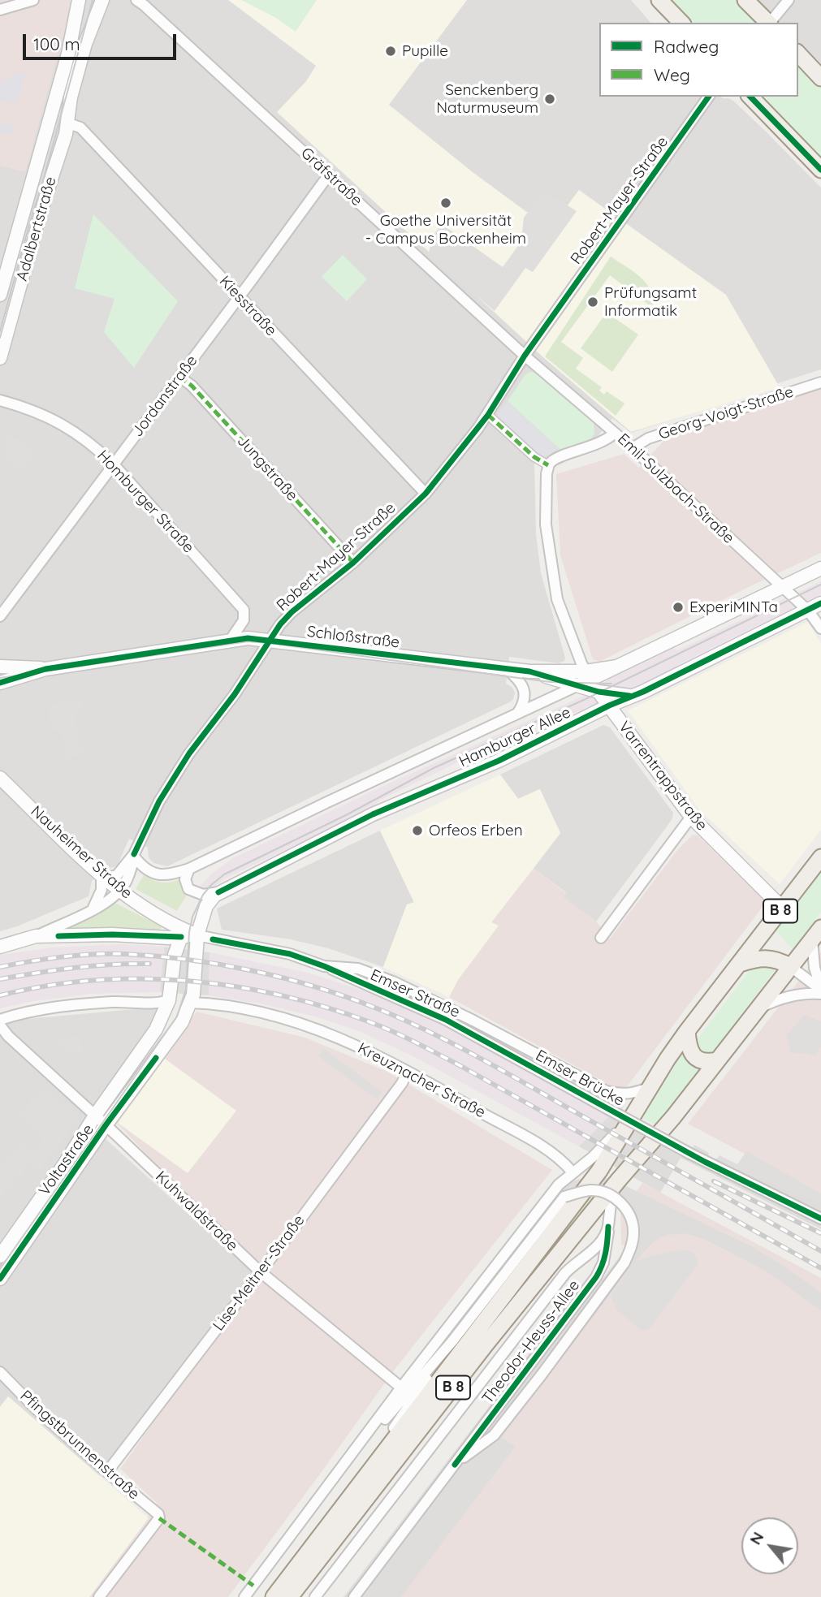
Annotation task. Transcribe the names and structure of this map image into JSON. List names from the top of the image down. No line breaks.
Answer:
{"streets":{"main road":["B 8","Theodor-Heuss-Allee"],"street":["Gräfstraße","Robert-Mayer-Straße","Adalbertstraße","Kiesstraße","Jordanstraße","Georg-Voigt-Straße","Jungstraße","Emil-Sulzbach-Straße","Homburger Straße","Schloßstraße","Hamburger Allee","Varrentrappstraße","Nauheimer Straße","Emser Straße","Emser Brücke","Kreuznacher Straße","Voltastraße","Kuhwaldstraße","Lise-Meitner-Straße","Pfingstbrunnenstraße"]},"crossings":[["Gräfstraße","Robert-Mayer-Straße"],["Gräfstraße","Jordanstraße"],["Gräfstraße","Emil-Sulzbach-Straße"],["Robert-Mayer-Straße","Kiesstraße"],["Robert-Mayer-Straße","Jungstraße"],["Robert-Mayer-Straße","Emil-Sulzbach-Straße"],["Robert-Mayer-Straße","Schloßstraße"],["Robert-Mayer-Straße","Hamburger Allee"],["Robert-Mayer-Straße","Nauheimer Straße"],["Adalbertstraße","Kiesstraße"],["Kiesstraße","Jordanstraße"],["Jordanstraße","Jungstraße"],["Jordanstraße","Homburger Straße"],["Georg-Voigt-Straße","Emil-Sulzbach-Straße"],["Emil-Sulzbach-Straße","Schloßstraße"],["Emil-Sulzbach-Straße","Hamburger Allee"],["Homburger Straße","Schloßstraße"],["Schloßstraße","Hamburger Allee"],["Schloßstraße","Varrentrappstraße"],["Hamburger Allee","Varrentrappstraße"],["Hamburger Allee","Nauheimer Straße"],["Hamburger Allee","Emser Straße"],["Hamburger Allee","Voltastraße"],["Varrentrappstraße","Theodor-Heuss-Allee"],["Nauheimer Straße","Emser Straße"],["Nauheimer Straße","Voltastraße"],["Emser Straße","Emser Brücke"],["Emser Straße","Voltastraße"],["Emser Straße","Theodor-Heuss-Allee"],["Kreuznacher Straße","Voltastraße"],["Kreuznacher Straße","Lise-Meitner-Straße"],["Kreuznacher Straße","Theodor-Heuss-Allee"],["Voltastraße","Kuhwaldstraße"],["Kuhwaldstraße","Lise-Meitner-Straße"],["Kuhwaldstraße","Theodor-Heuss-Allee"],["Lise-Meitner-Straße","Pfingstbrunnenstraße"]],"places":["Pupille","Senckenberg Naturmuseum","Goethe Universität - Campus Bockenheim","Prüfungsamt Informatik","ExperiMINTa","Orfeos Erben"],"legend":["Radweg","Weg"],"scale_bar":"100 m","north":"top left"}
